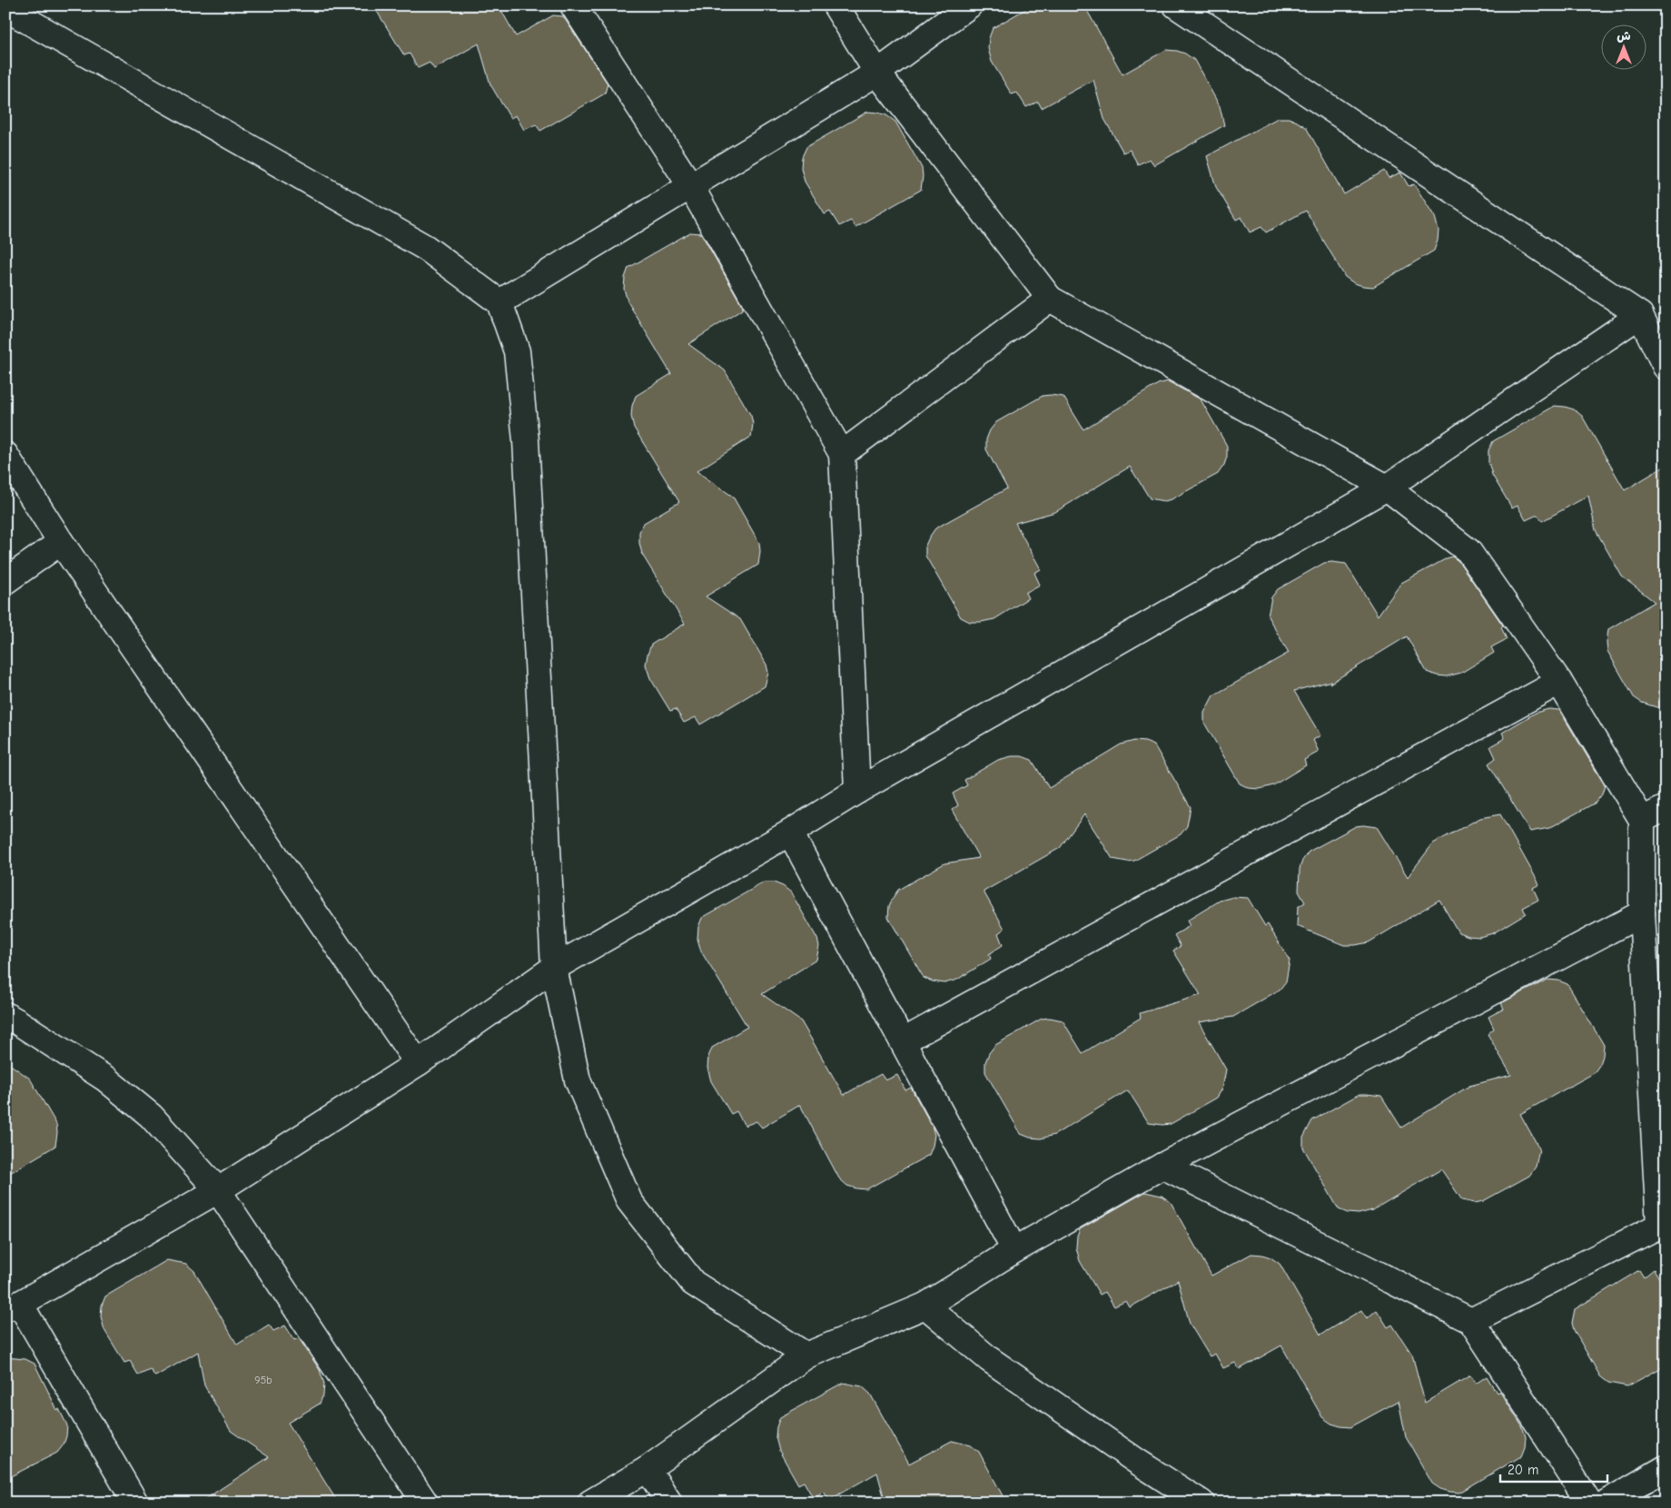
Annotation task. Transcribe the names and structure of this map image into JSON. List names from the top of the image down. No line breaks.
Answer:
{"house_numbers":["95b"],"scale_bar":"20 m","north":"top"}
